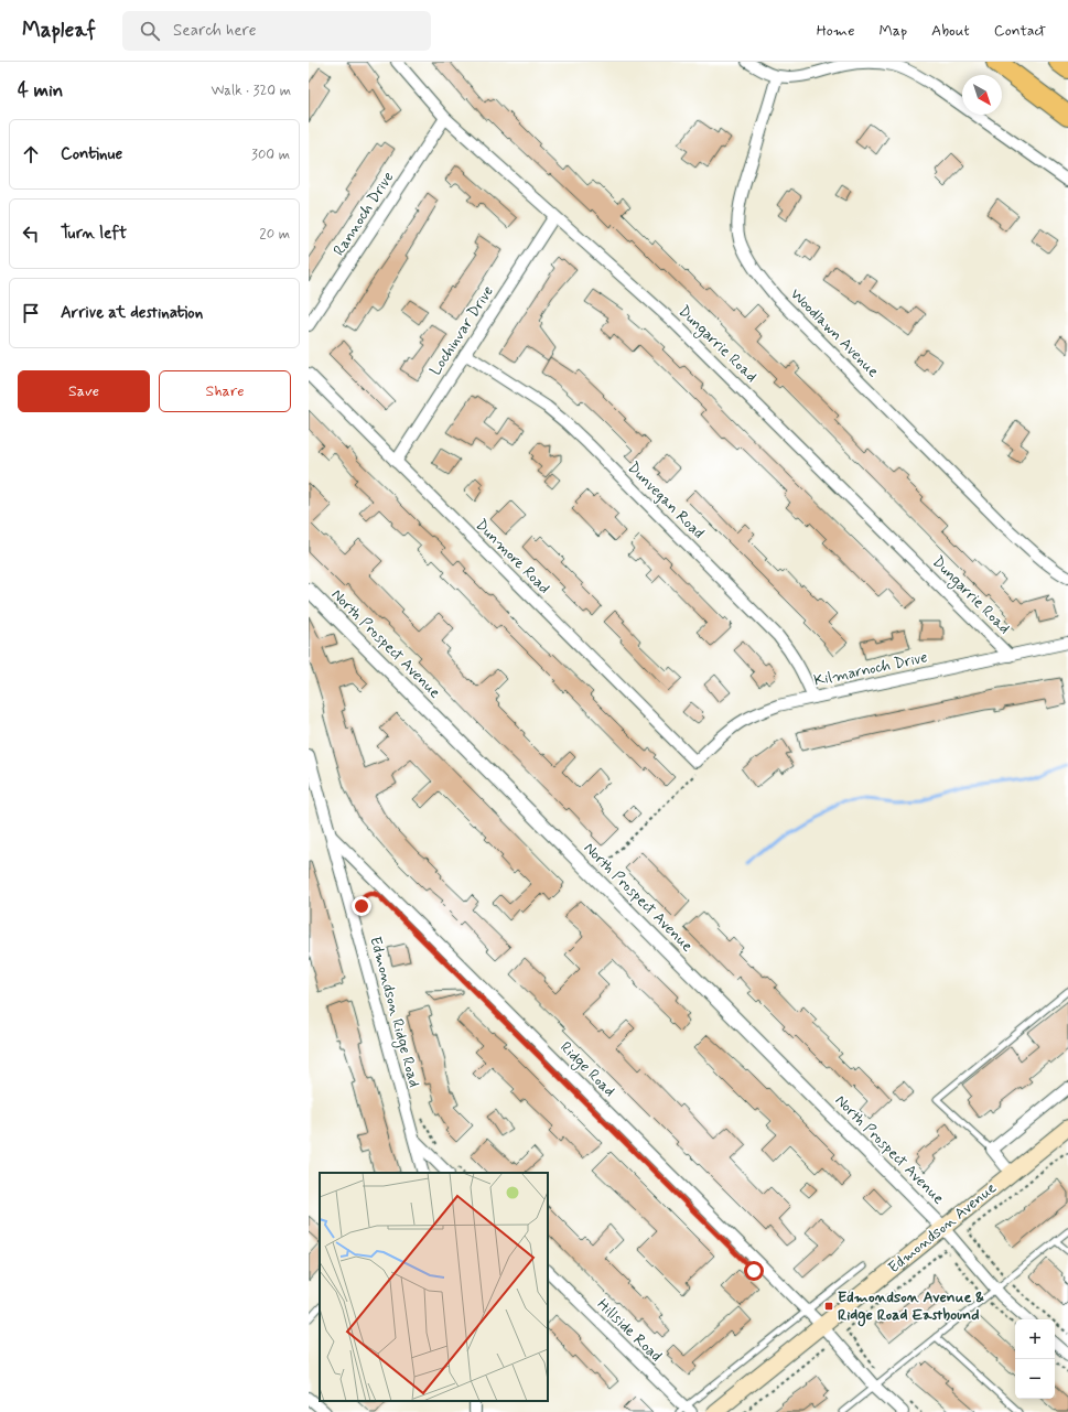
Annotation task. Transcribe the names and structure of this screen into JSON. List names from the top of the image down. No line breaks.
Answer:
{"streets":{"main road":["Edmondson Avenue"],"street":["Rannoch Drive","Lochinvar Drive","Woodlawn Avenue","Dungarrie Road","Dunvegan Road","Dunmore Road","North Prospect Avenue","Kilmarnoch Drive","Edmondson Ridge Road","Ridge Road","Hillside Road"]},"crossings":[["Rannoch Drive","Dungarrie Road"],["Lochinvar Drive","Dungarrie Road"],["Lochinvar Drive","Dunvegan Road"],["Lochinvar Drive","Dunmore Road"],["Dungarrie Road","Kilmarnoch Drive"],["Dunvegan Road","Kilmarnoch Drive"],["Dunmore Road","Kilmarnoch Drive"],["North Prospect Avenue","Edmondson Avenue"],["Edmondson Ridge Road","Ridge Road"],["Ridge Road","Edmondson Avenue"]],"places":{"transit":["Edmondson Avenue & Ridge Road Eastbound"]},"north":"bottom right","page":{"header":"Mapleaf","search":"Search here","nav":["Home","Map","About","Contact"],"heading":["4 min","Walk · 320 m"],"list":[["Continue","300 m"],["Turn left","20 m"],"Arrive at destination"],"buttons":["Save","Share"],"map_buttons":["+","−"]}}
